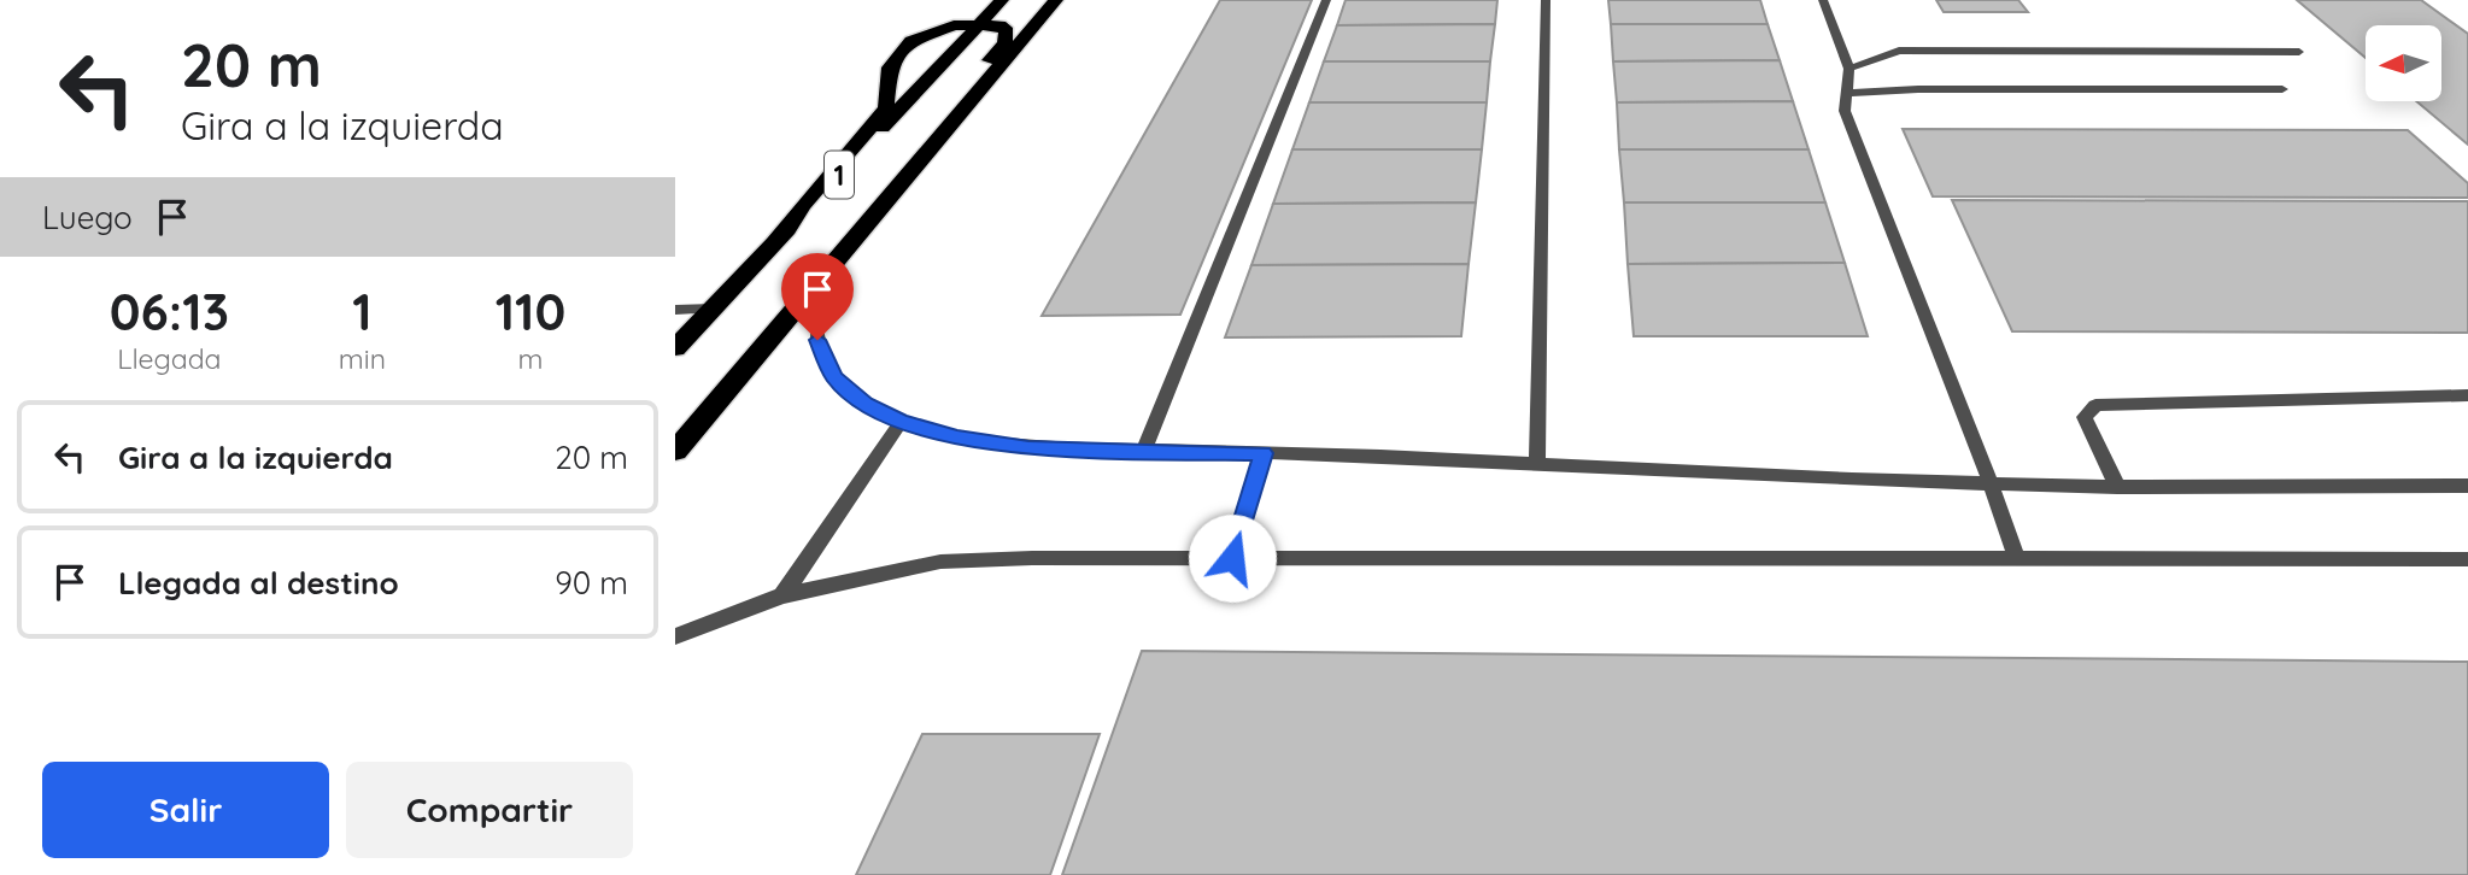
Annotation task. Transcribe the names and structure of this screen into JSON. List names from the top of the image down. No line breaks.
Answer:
{"streets":{"highway":["1"]},"north":"left","page":{"turn":["20 m","Gira a la izquierda"],"then":"Luego","eta":["06:13","Llegada","1","min","110","m"],"list":[{"name":"Gira a la izquierda","value":"20 m"},{"name":"Llegada al destino","value":"90 m"}],"buttons":["Salir","Compartir"]}}
